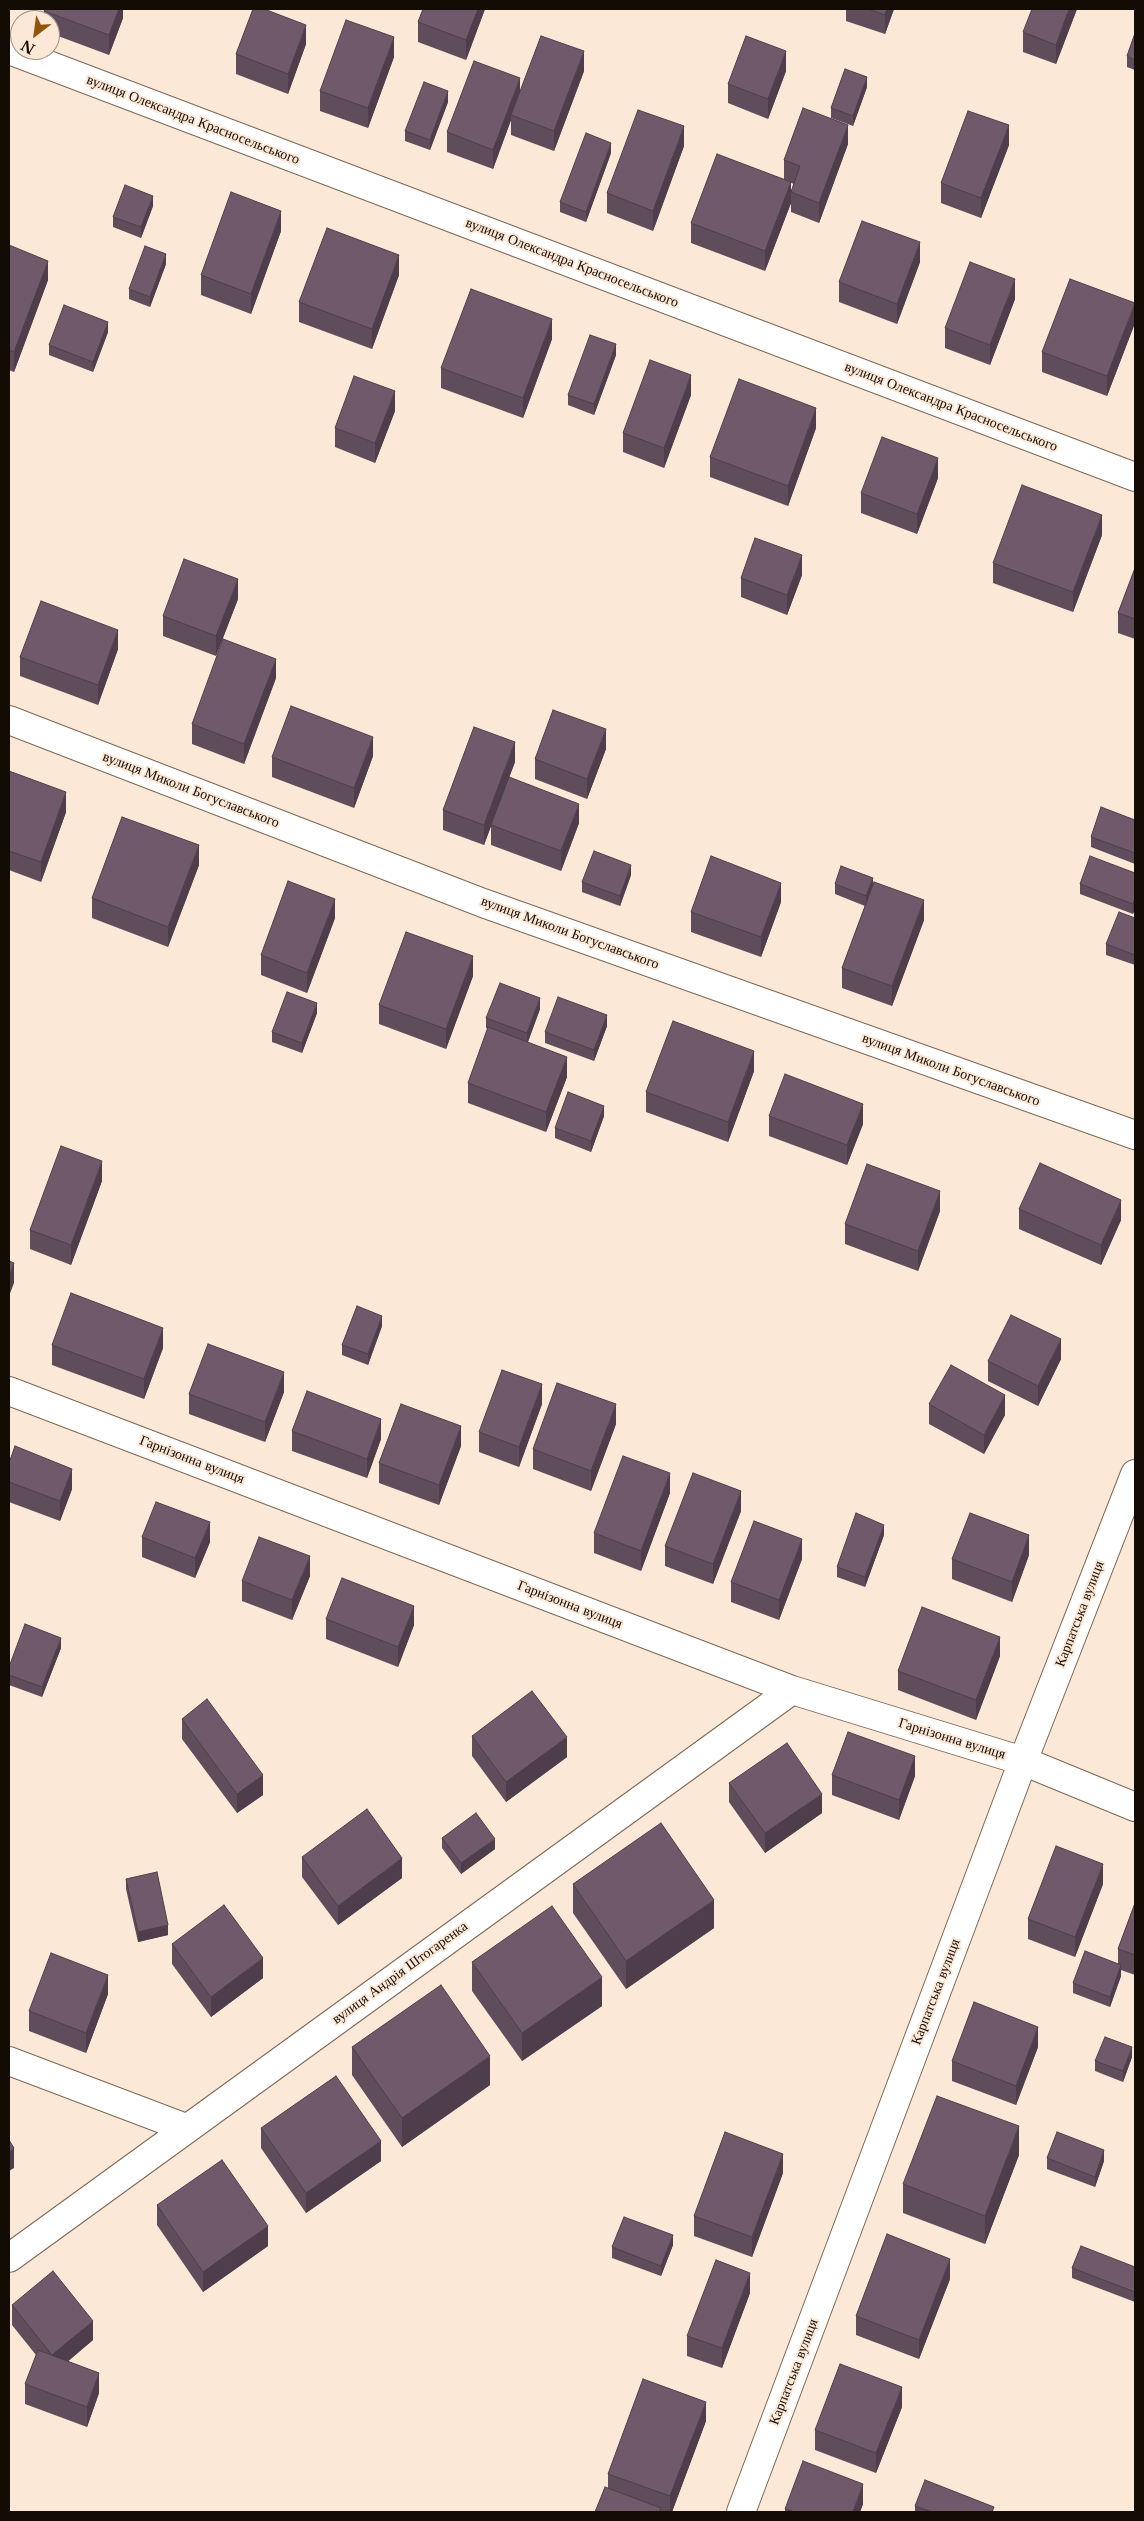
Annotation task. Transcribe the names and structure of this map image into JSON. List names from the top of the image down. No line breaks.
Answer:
{"streets":{"street":["вулиця Олександра Красносельського","вулиця Миколи Богуславського","Гарнізонна вулиця","Карпатська вулиця","вулиця Андрія Штогаренка"]},"crossings":[["Гарнізонна вулиця","Карпатська вулиця"],["Гарнізонна вулиця","вулиця Андрія Штогаренка"]],"north":"bottom left"}
